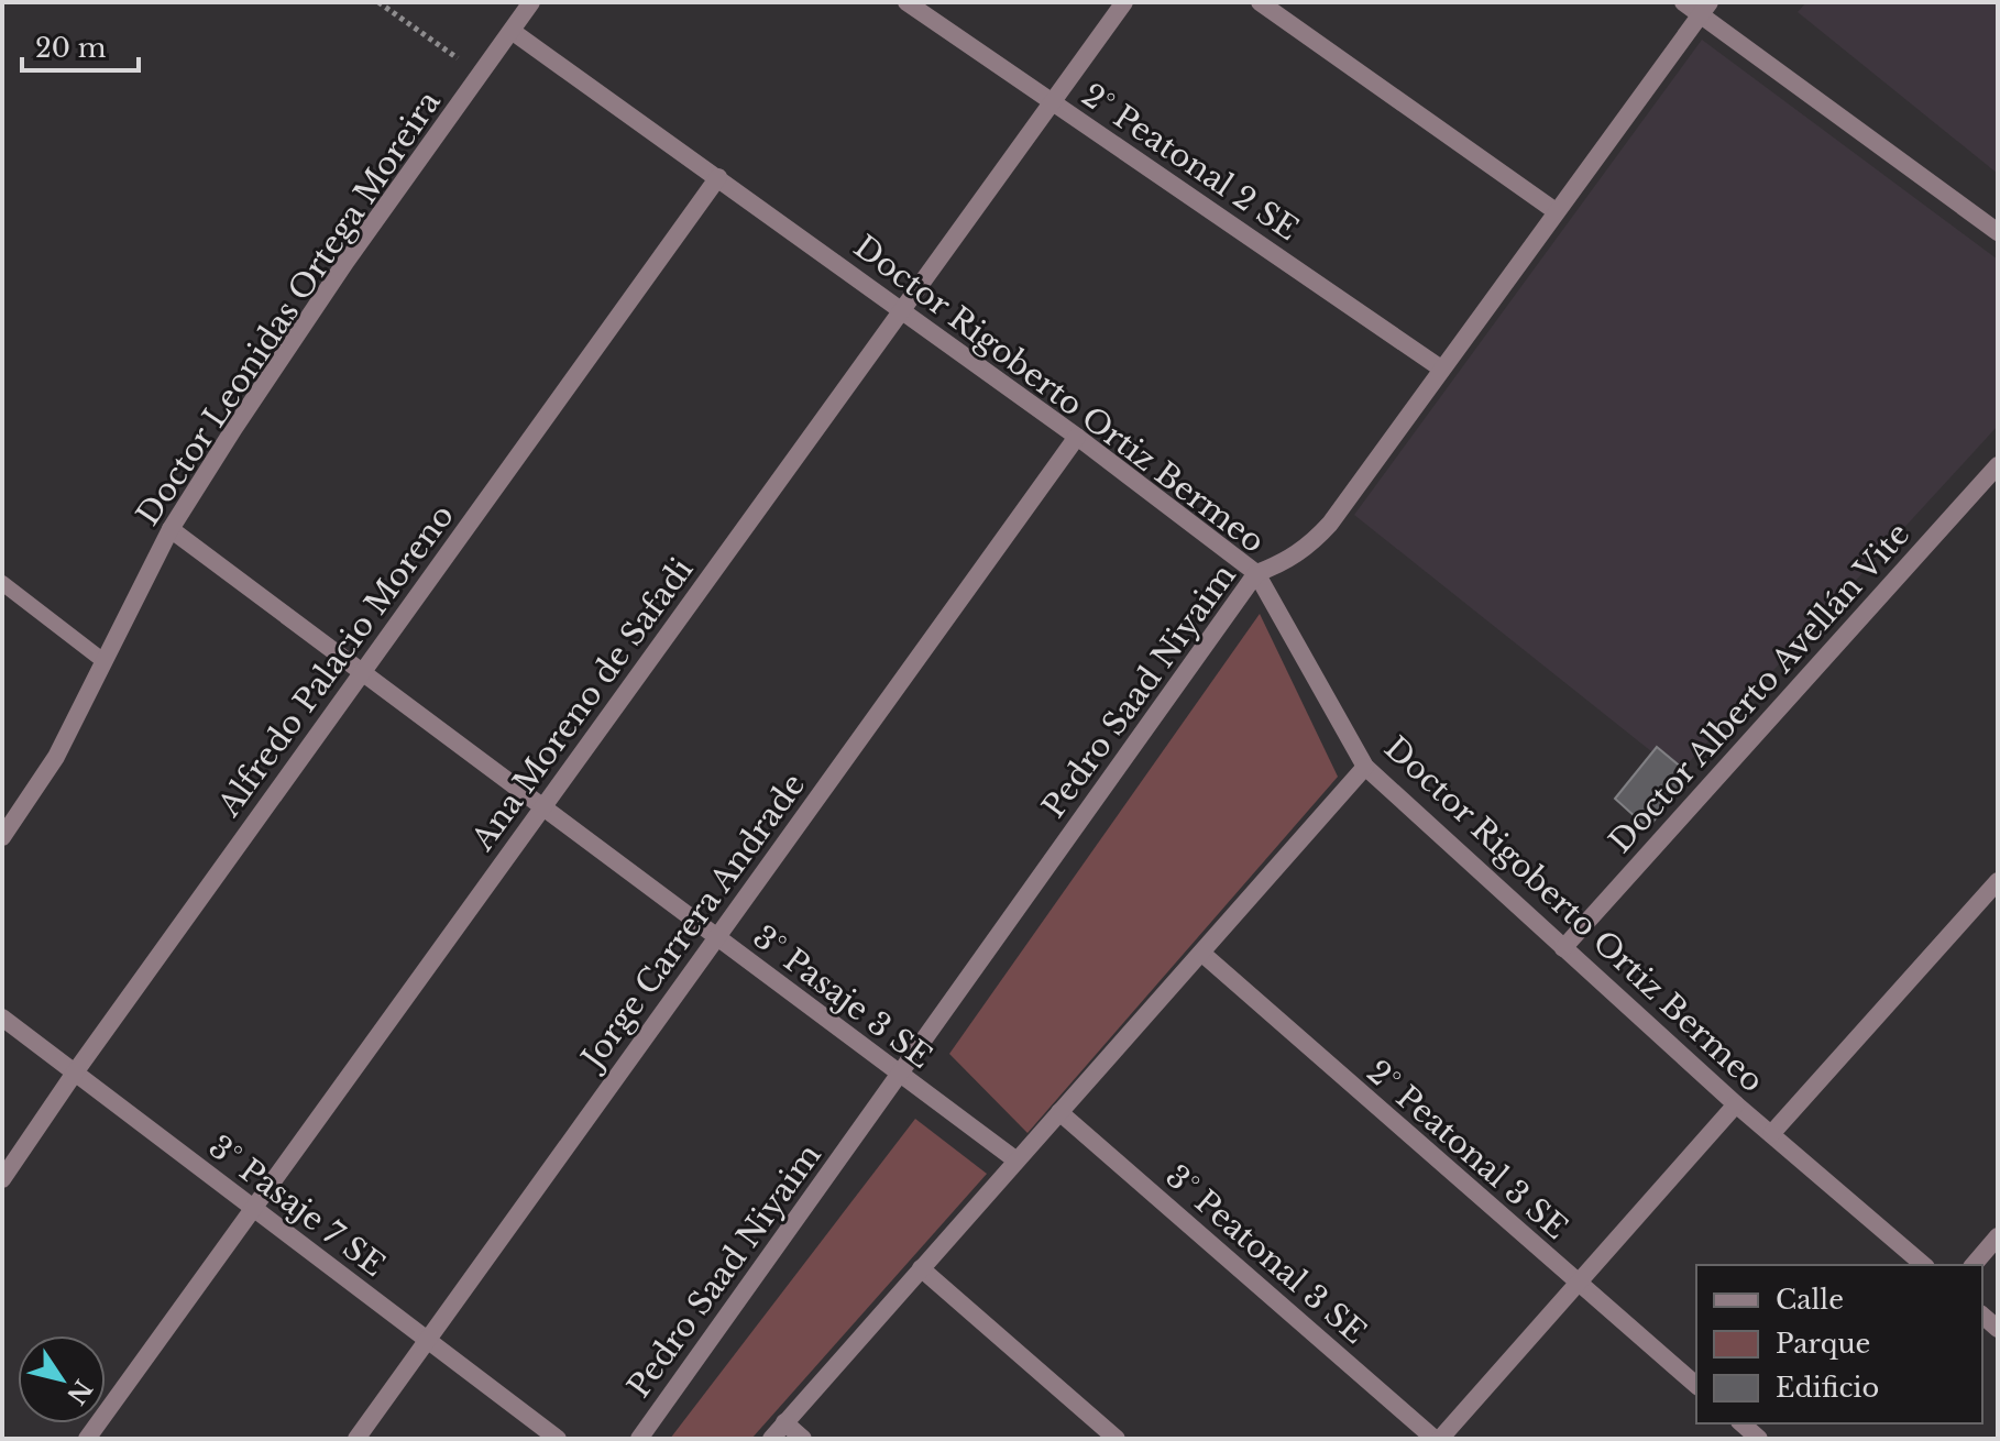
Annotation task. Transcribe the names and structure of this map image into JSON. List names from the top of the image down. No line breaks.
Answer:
{"streets":{"street":["2° Peatonal 2 SE","Doctor Leonidas Ortega Moreira","Doctor Rigoberto Ortiz Bermeo","Alfredo Palacio Moreno","Doctor Alberto Avellán Vite","Pedro Saad Niyaim","Ana Moreno de Safadi","Jorge Carrera Andrade","3° Pasaje 3 SE","2° Peatonal 3 SE","3° Pasaje 7 SE","3° Peatonal 3 SE"]},"crossings":[["2° Peatonal 2 SE","Pedro Saad Niyaim"],["2° Peatonal 2 SE","Ana Moreno de Safadi"],["Doctor Leonidas Ortega Moreira","Doctor Rigoberto Ortiz Bermeo"],["Doctor Leonidas Ortega Moreira","3° Pasaje 3 SE"],["Doctor Rigoberto Ortiz Bermeo","Alfredo Palacio Moreno"],["Doctor Rigoberto Ortiz Bermeo","Doctor Alberto Avellán Vite"],["Doctor Rigoberto Ortiz Bermeo","Pedro Saad Niyaim"],["Doctor Rigoberto Ortiz Bermeo","Ana Moreno de Safadi"],["Doctor Rigoberto Ortiz Bermeo","Jorge Carrera Andrade"],["Alfredo Palacio Moreno","3° Pasaje 3 SE"],["Alfredo Palacio Moreno","3° Pasaje 7 SE"],["Pedro Saad Niyaim","3° Pasaje 3 SE"],["Ana Moreno de Safadi","3° Pasaje 3 SE"],["Ana Moreno de Safadi","3° Pasaje 7 SE"],["Jorge Carrera Andrade","3° Pasaje 3 SE"],["Jorge Carrera Andrade","3° Pasaje 7 SE"]],"legend":["Calle","Parque","Edificio"],"scale_bar":"20 m","north":"bottom right"}
